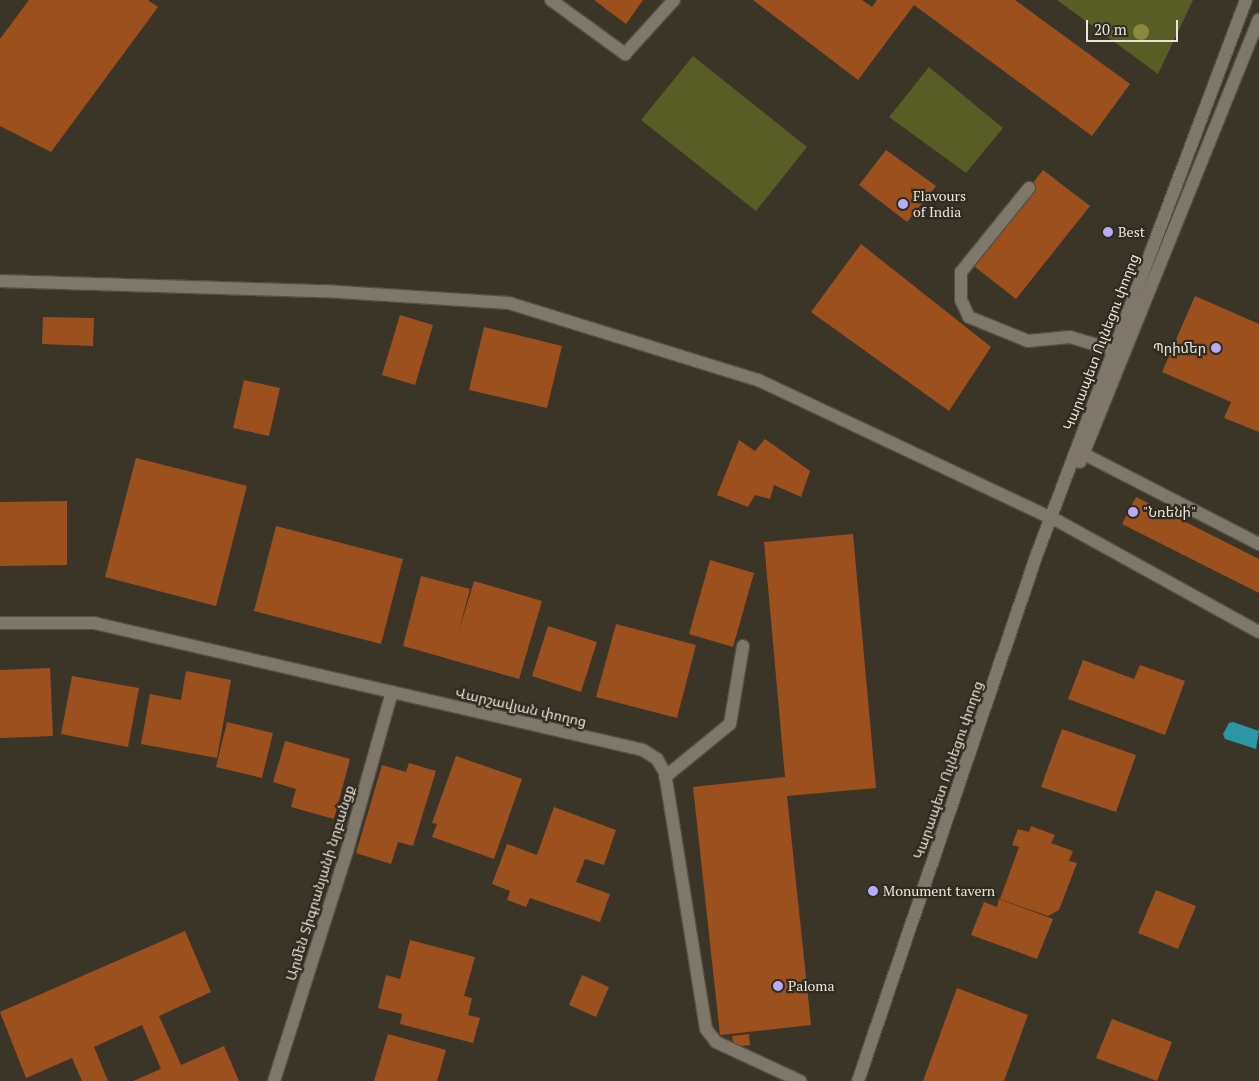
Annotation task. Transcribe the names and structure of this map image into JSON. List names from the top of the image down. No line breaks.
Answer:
{"streets":{"street":["Կարապետ Ուլնեցու փողոց","Վարշավյան փողոց","Արմեն Տիգրանյանի նրբանցք"]},"crossings":[["Վարշավյան փողոց","Արմեն Տիգրանյանի նրբանցք"]],"places":["Flavours of India","Best","Պրիմեր","\"Նռենի\"","Monument tavern","Paloma"],"scale_bar":"20 m"}
